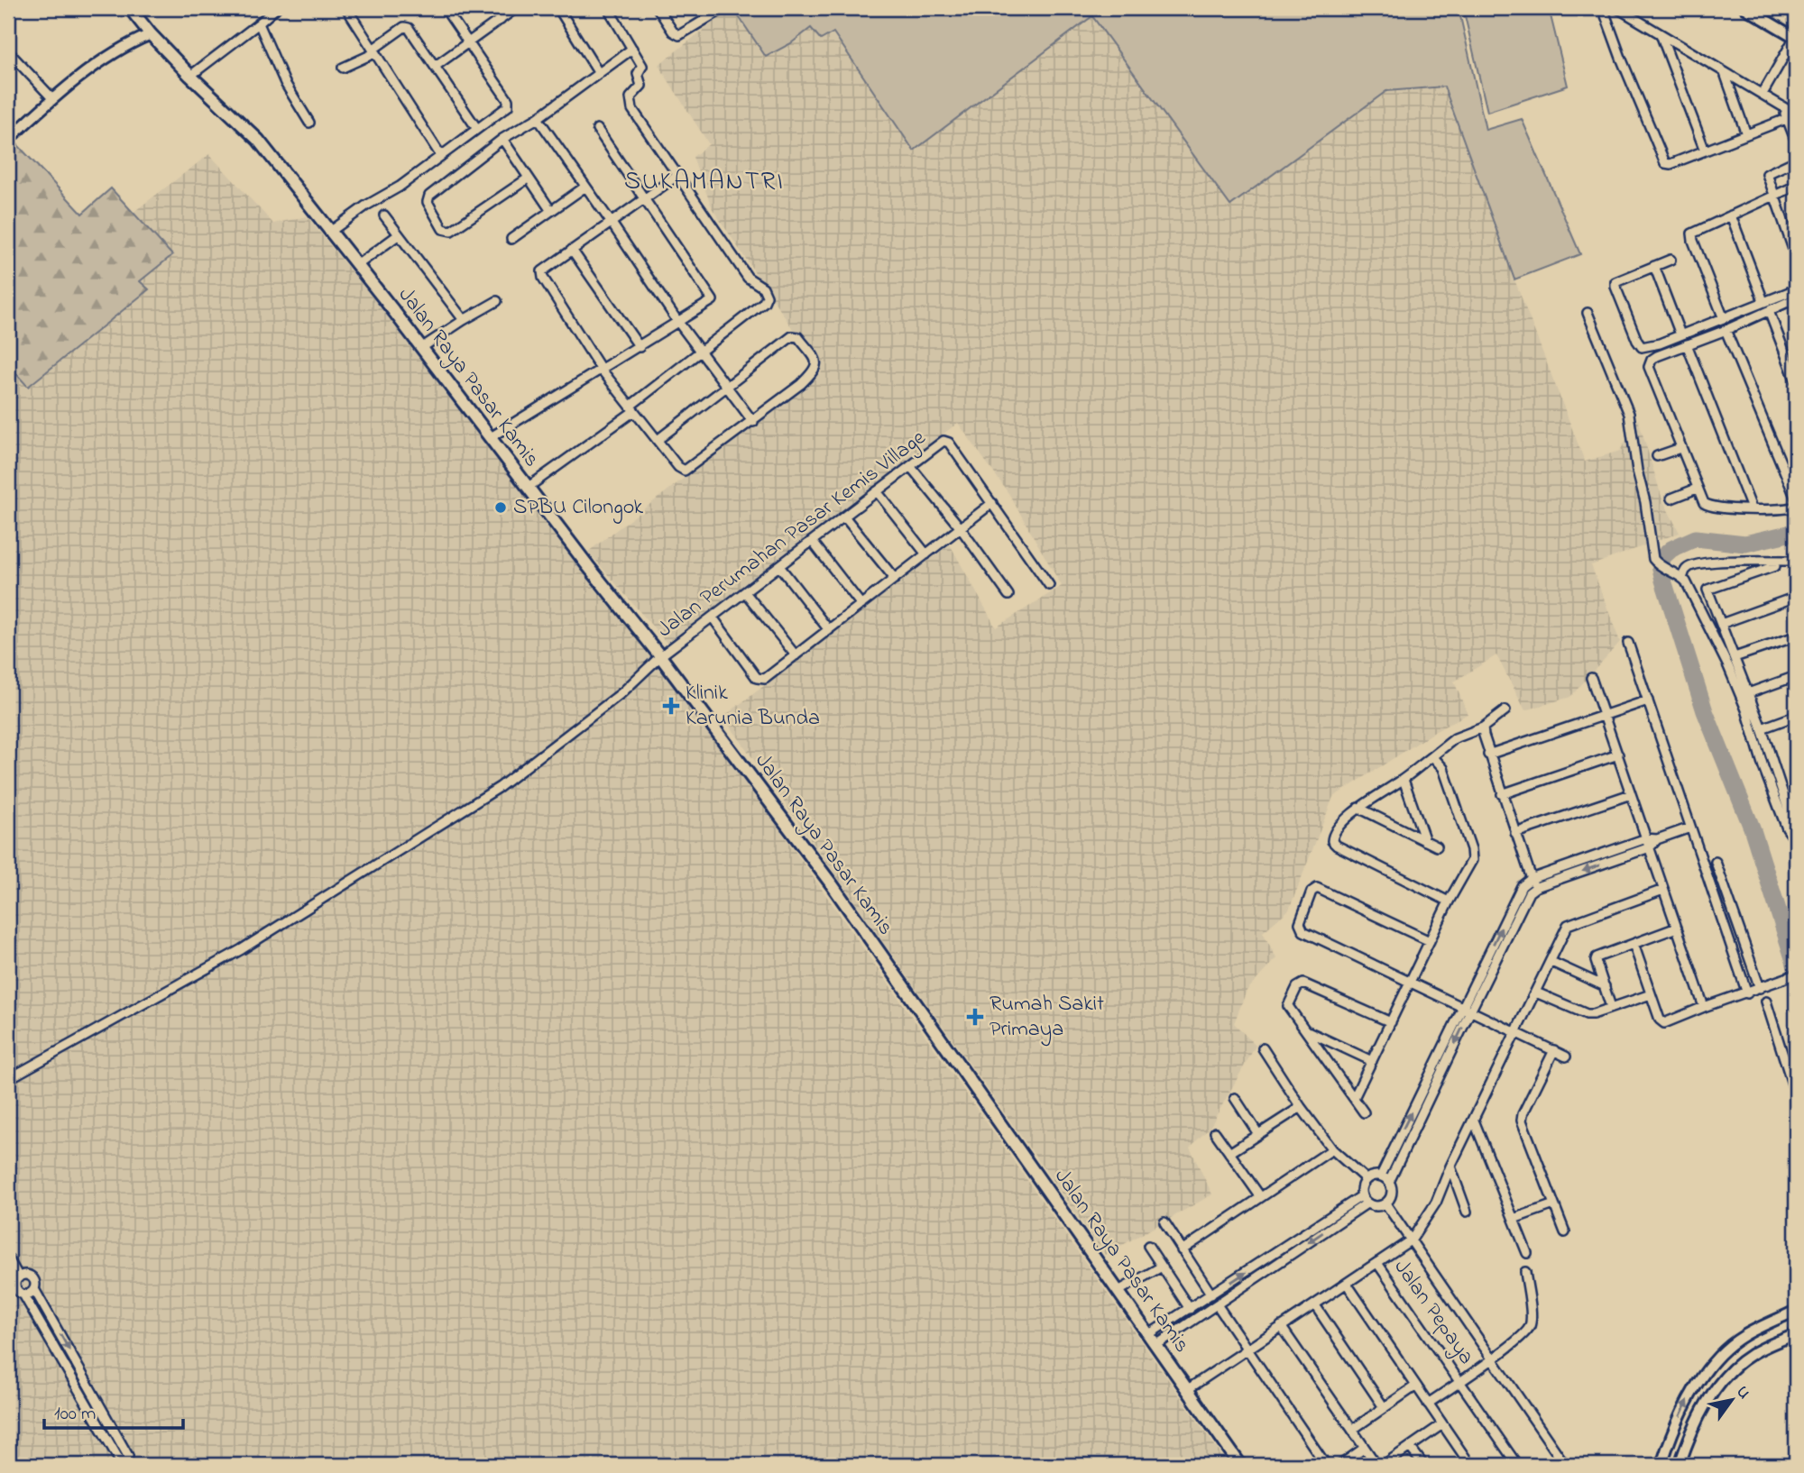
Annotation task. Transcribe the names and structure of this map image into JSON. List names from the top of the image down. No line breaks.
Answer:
{"streets":{"main road":["Jalan Raya Pasar Kamis"],"street":["Jalan Perumahan Pasar Kemis Village","Jalan Pepaya"]},"crossings":[["Jalan Raya Pasar Kamis","Jalan Perumahan Pasar Kemis Village"]],"districts":["SUKAMANTRI"],"places":{"other":["SPBU Cilongok"],"health":["Klinik Karunia Bunda","Rumah Sakit Primaya"]},"scale_bar":"100 m","north":"top right"}
